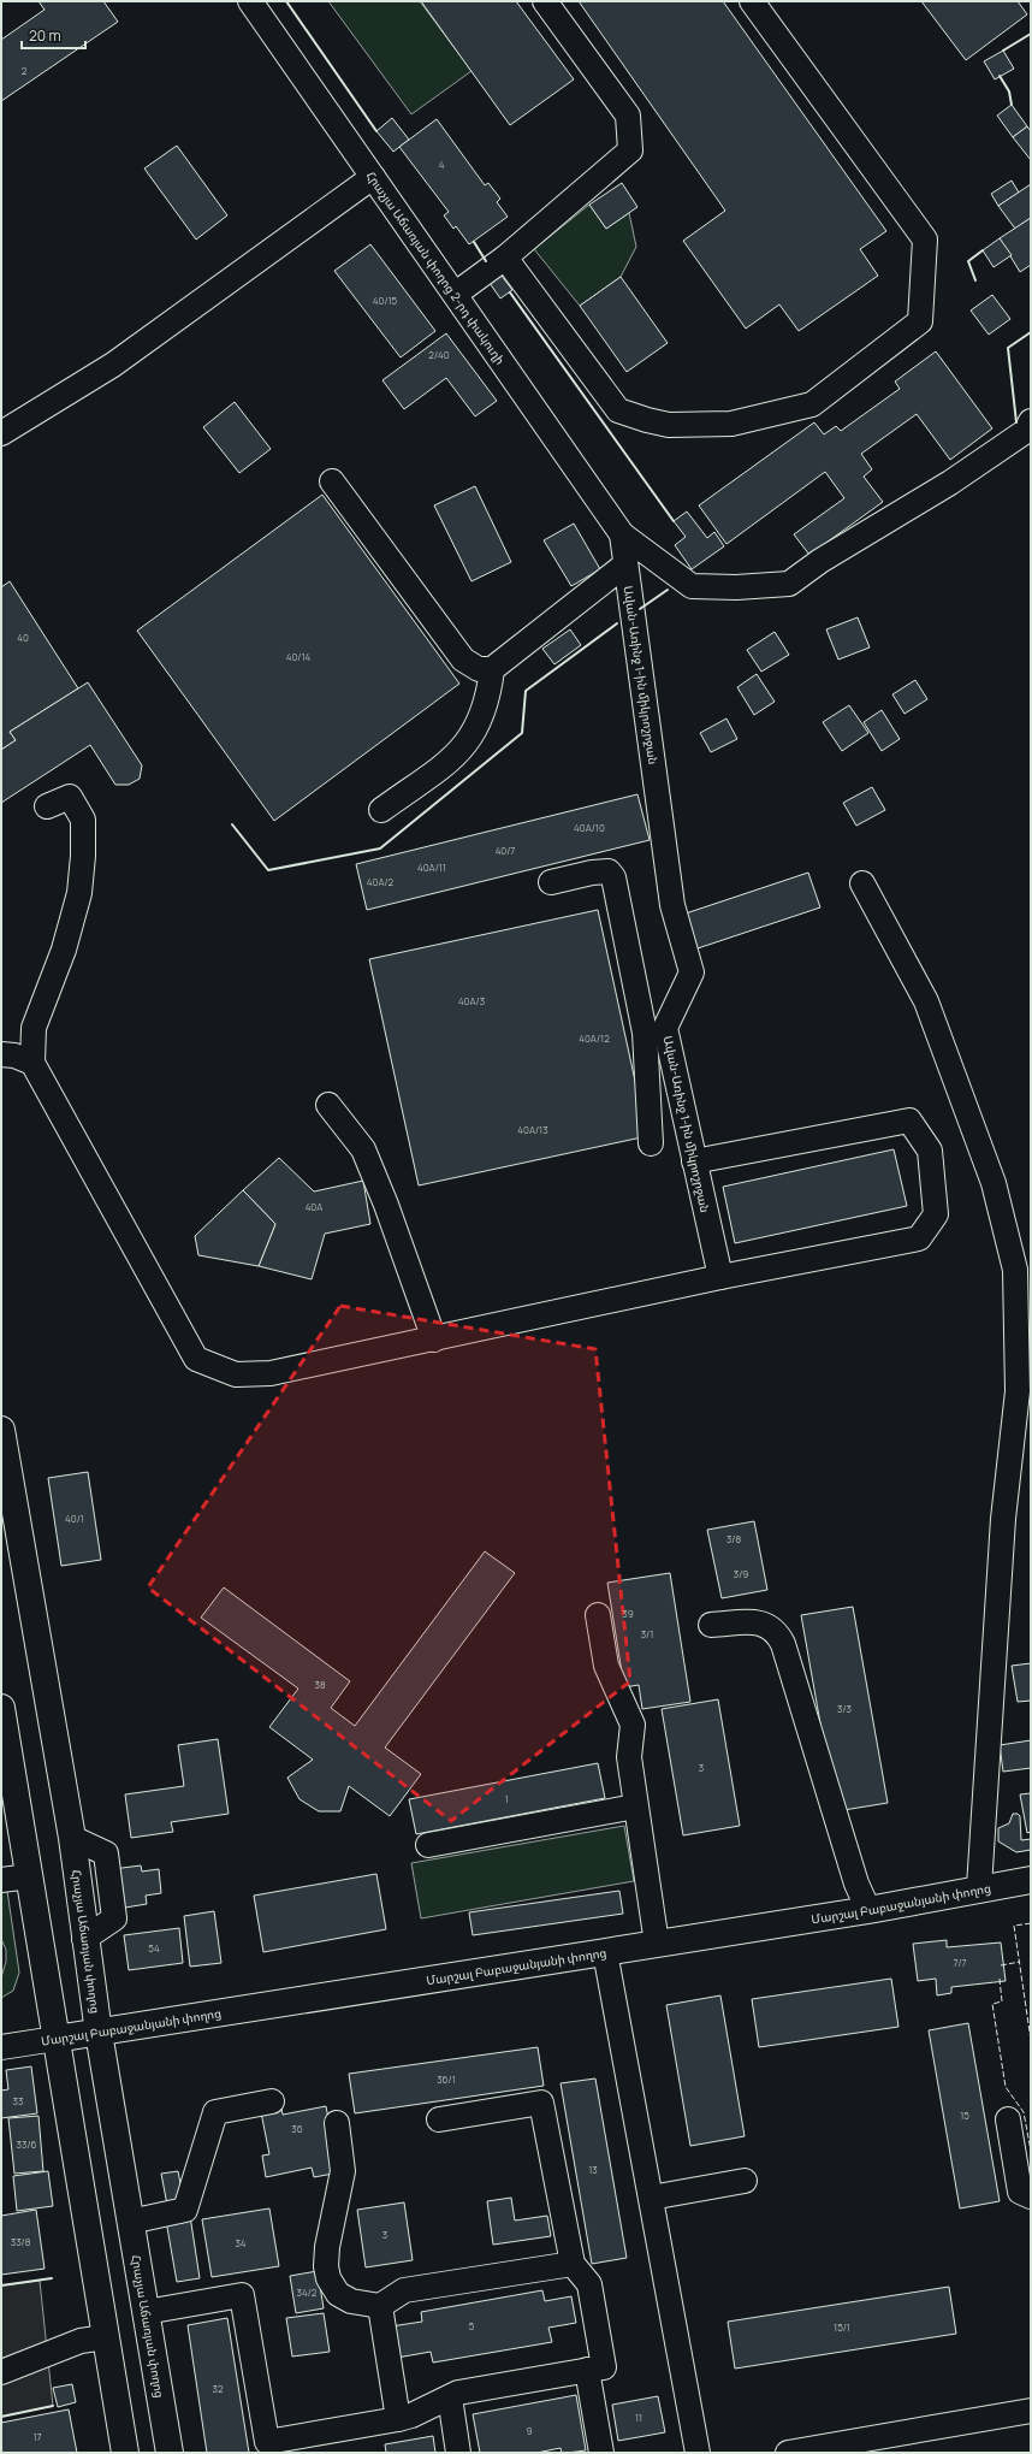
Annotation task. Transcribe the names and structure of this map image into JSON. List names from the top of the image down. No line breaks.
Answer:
{"streets":{"main road":["Մարշալ Բաբաջանյանի փողոց","Հրաչյա Աճառյան փողոց"],"street":["Հրաչյա Աճառյան փողոց 2-րդ փակուղի","Ավան-Առինջ 1-ին միկրոշրջան"]},"crossings":[["Հրաչյա Աճառյան փողոց 2-րդ փակուղի","Ավան-Առինջ 1-ին միկրոշրջան"],["Մարշալ Բաբաջանյանի փողոց","Հրաչյա Աճառյան փողոց"]],"house_numbers":["2","4","40/15","2/40","40","40/14","40А/10","40/7","40А/11","40А/2","40А/3","40А/12","40А/13","40А","40/1","3/8","3/9","39","3/1","38","3/3","3","1","54","7/7","36/1","33","15","36","33/6","13","3","33/8","34","34/2","5","15/1","32","11","9","17"],"scale_bar":"20 m"}
